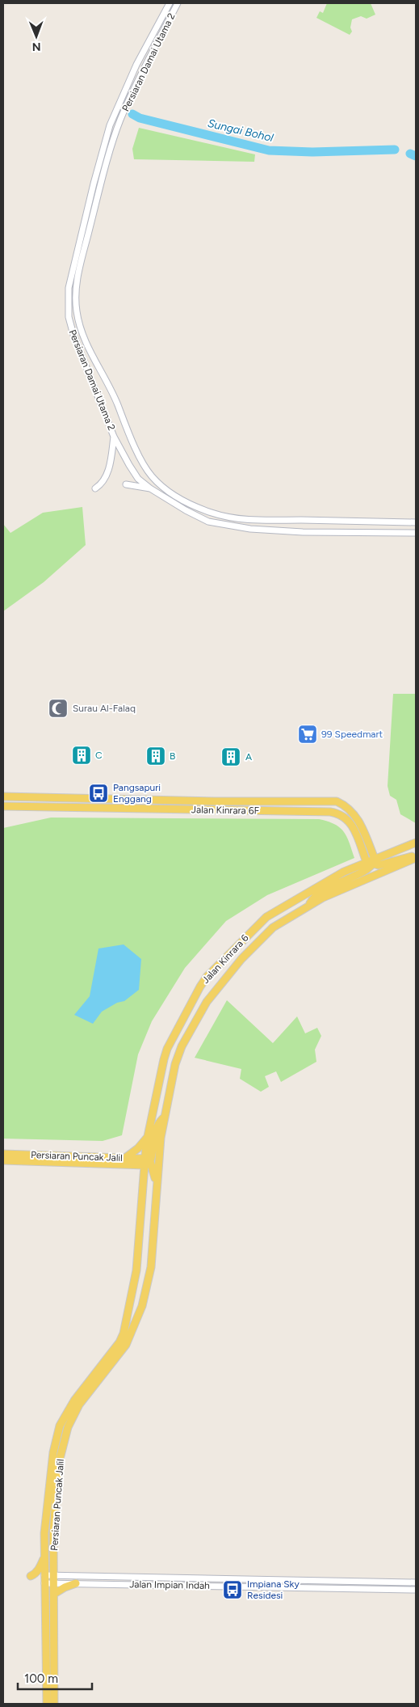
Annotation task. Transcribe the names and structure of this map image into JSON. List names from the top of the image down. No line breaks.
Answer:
{"streets":{"main road":["Jalan Kinrara 6F","Jalan Kinrara 6","Persiaran Puncak Jalil"],"street":["Persiaran Damai Utama 2","Jalan Impian Indah"]},"crossings":[["Jalan Kinrara 6F","Jalan Kinrara 6"],["Jalan Kinrara 6","Persiaran Puncak Jalil"],["Persiaran Puncak Jalil","Jalan Impian Indah"]],"water":["Sungai Bohol"],"places":{"mosque":["Surau Al-Falaq"],"supermarket":["99 Speedmart"],"building":["C","B","A"],"bus stop":["Pangsapuri Enggang","Impiana Sky Residesi"]},"scale_bar":"100 m","north":"bottom"}
